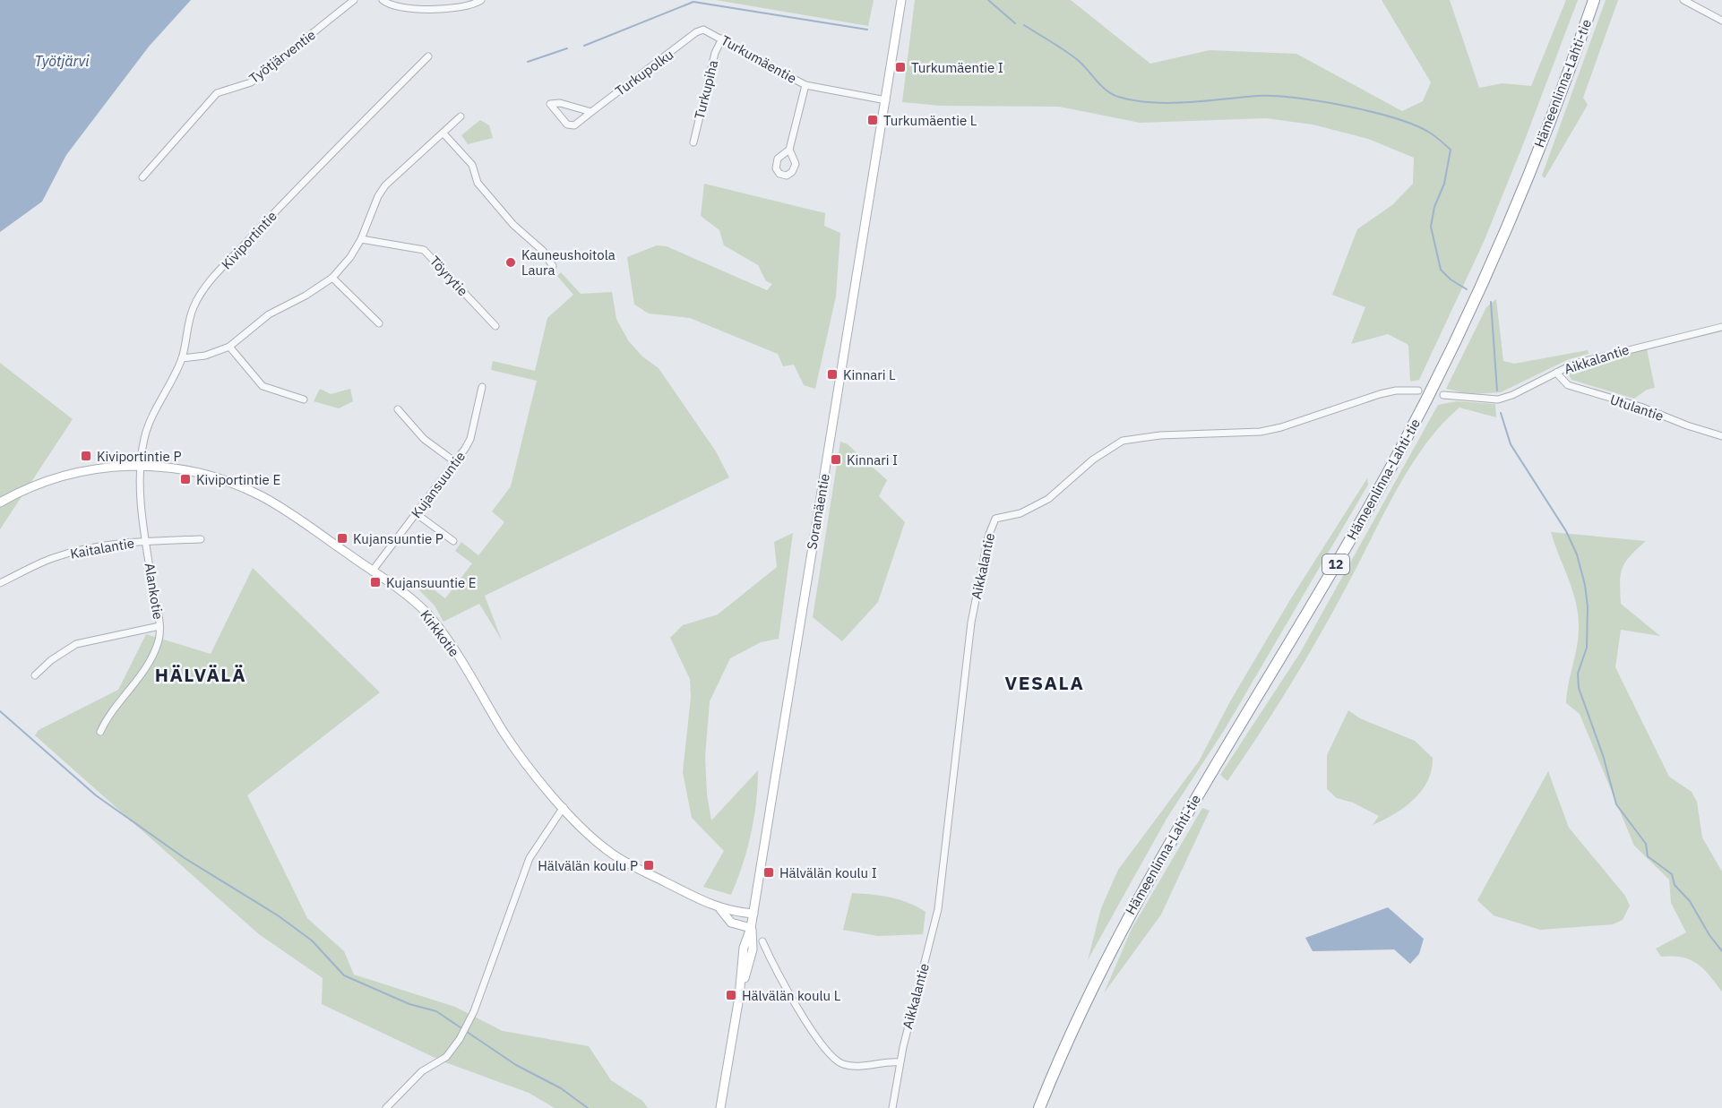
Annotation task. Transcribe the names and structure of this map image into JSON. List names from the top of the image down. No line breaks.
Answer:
{"streets":{"highway":["Hämeenlinna-Lahti-tie","12"],"street":["Työtjärventie","Turkumäentie","Turkupolku","Turkupiha","Kiviportintie","Töyrytie","Aikkalantie","Utulantie","Kujansuuntie","Soramäentie","Kaitalantie","Alankotie","Kirkkotie"]},"crossings":[["Turkumäentie","Turkupolku"],["Turkumäentie","Turkupiha"],["Turkumäentie","Soramäentie"],["Kiviportintie","Alankotie"],["Kiviportintie","Kirkkotie"],["Aikkalantie","Utulantie"],["Kujansuuntie","Kirkkotie"],["Soramäentie","Kirkkotie"],["Kaitalantie","Alankotie"],["Alankotie","Kirkkotie"]],"districts":["HÄLVÄLÄ","VESALA"],"water":["Työtjärvi"],"places":{"transit":["Turkumäentie I","Turkumäentie L","Kinnari L","Kiviportintie P","Kinnari I","Kiviportintie E","Kujansuuntie P","Kujansuuntie E","Hälvälän koulu P","Hälvälän koulu I","Hälvälän koulu L"],"other":["Kauneushoitola Laura"]}}
